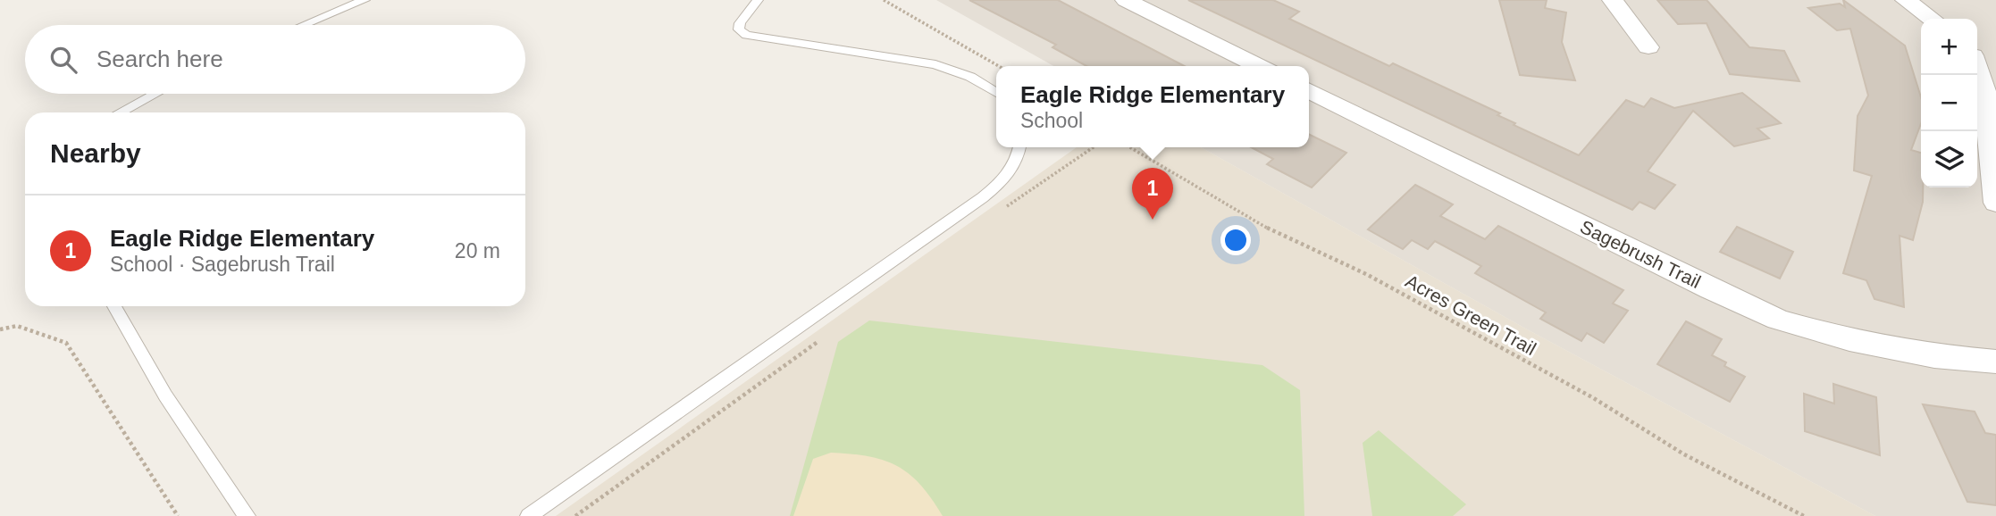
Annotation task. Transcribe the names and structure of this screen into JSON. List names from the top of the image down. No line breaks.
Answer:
{"streets":{"street":["Sagebrush Trail"],"path":["Acres Green Trail"]},"page":{"map_buttons":["+","−"],"search":"Search here","popup":["Eagle Ridge Elementary","School"],"heading":"Nearby","pins":"1","list":[{"mark":"1","name":"Eagle Ridge Elementary","note":"School · Sagebrush Trail","value":"20 m"}]}}
